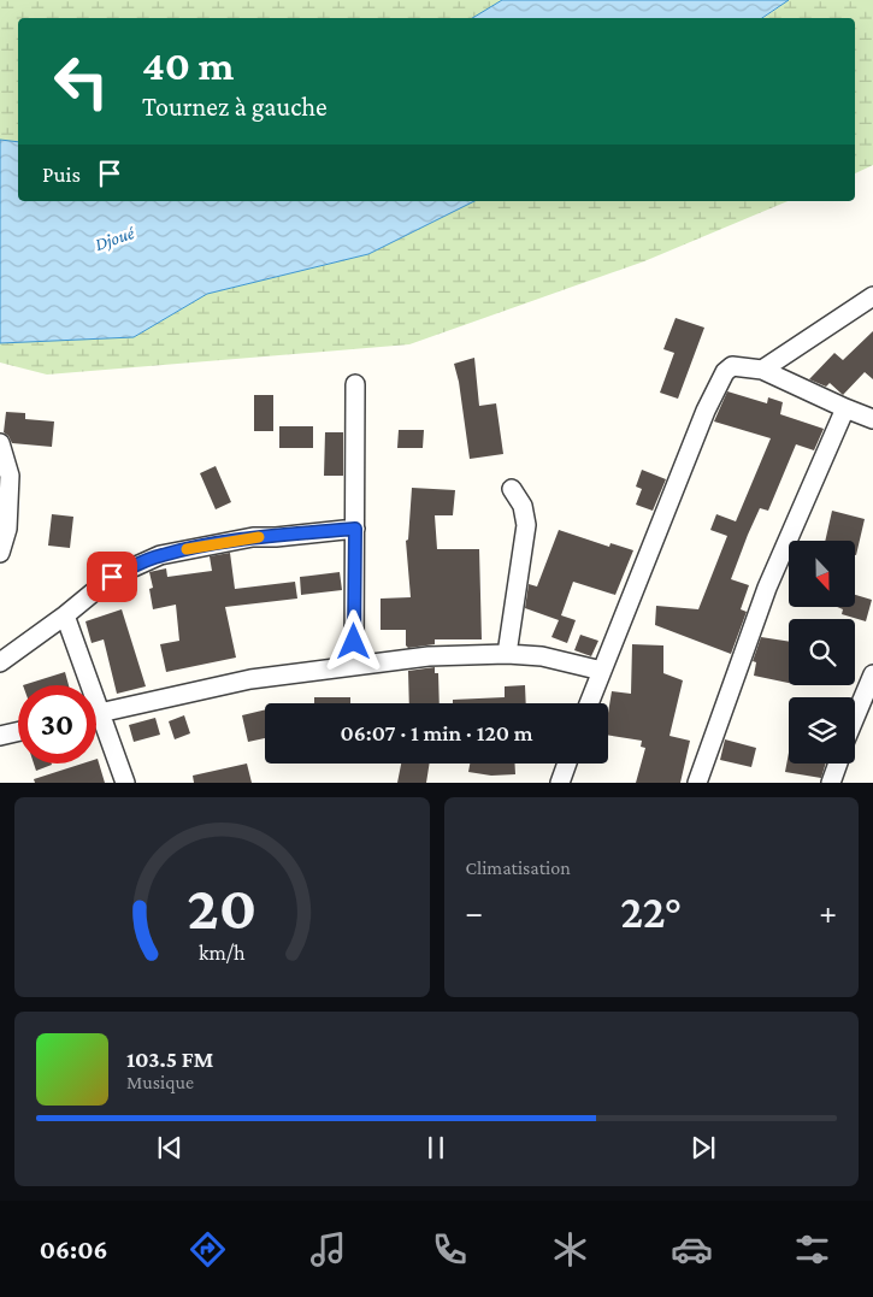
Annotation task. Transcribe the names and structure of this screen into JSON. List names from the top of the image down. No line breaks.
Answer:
{"water":["Djoué"],"north":"bottom","page":{"turn":["40 m","Tournez à gauche"],"then":"Puis","limit":"30","trip":"06:07 · 1 min · 120 m","tile":"Climatisation","heat":["−","22°","+"],"song":["103.5 FM","Musique"],"tabs":"06:06","gauge":["20","km/h"]}}
